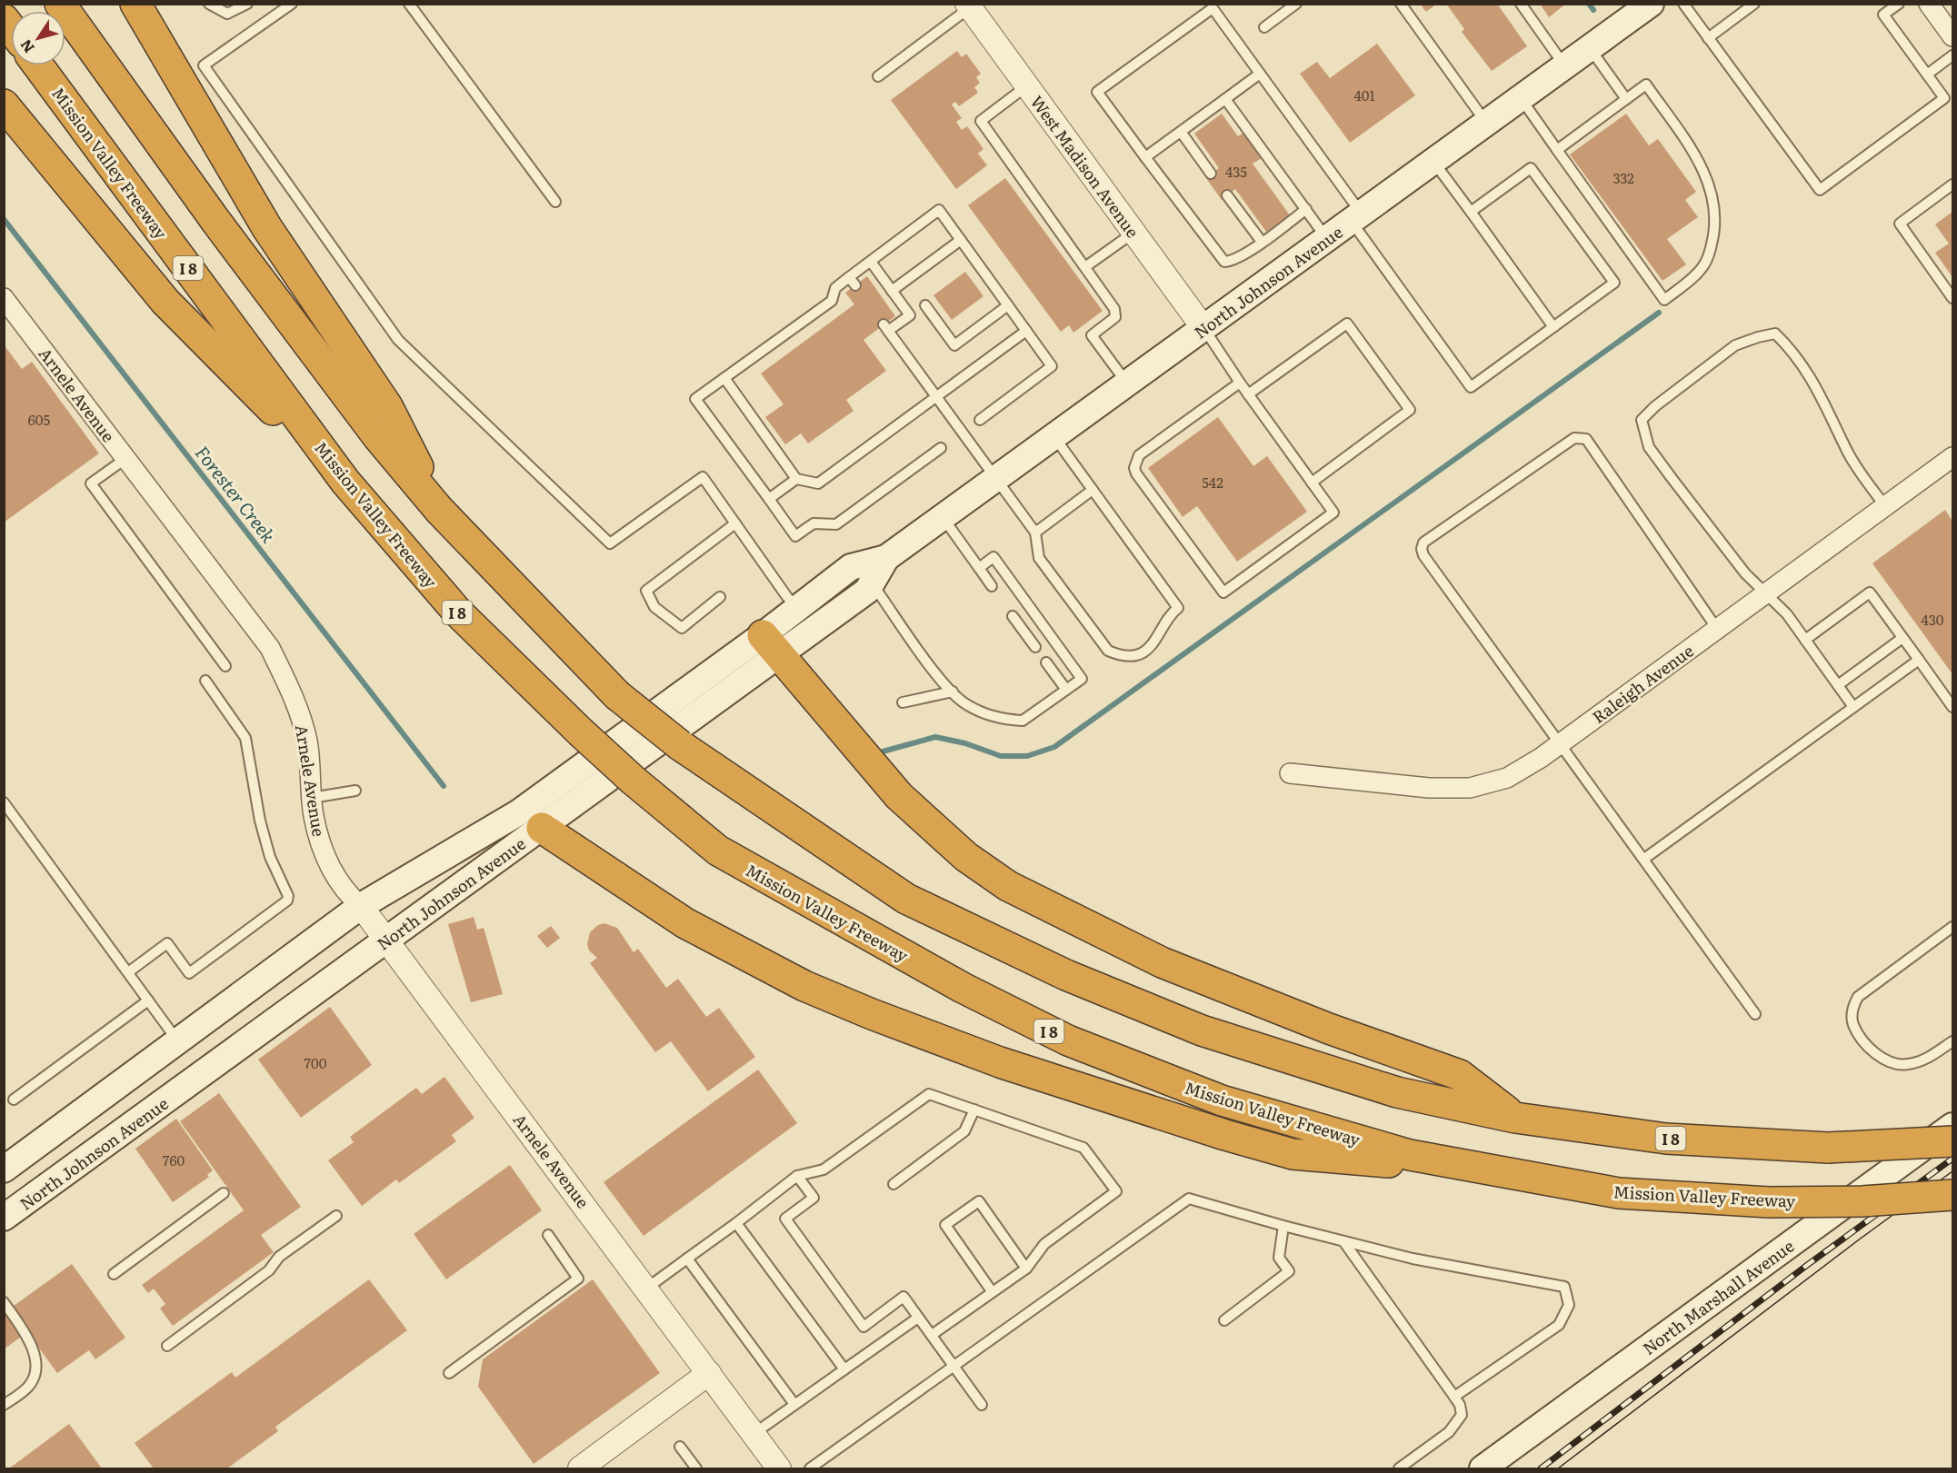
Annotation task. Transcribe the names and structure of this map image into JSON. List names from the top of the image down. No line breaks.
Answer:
{"streets":{"highway":["Mission Valley Freeway","I 8"],"main road":["North Johnson Avenue","North Marshall Avenue"],"street":["West Madison Avenue","Arnele Avenue","Raleigh Avenue"]},"crossings":[["West Madison Avenue","North Johnson Avenue"],["North Johnson Avenue","Arnele Avenue"]],"water":["Forester Creek"],"house_numbers":["401","435","332","605","542","430","700","760"],"north":"bottom left"}
